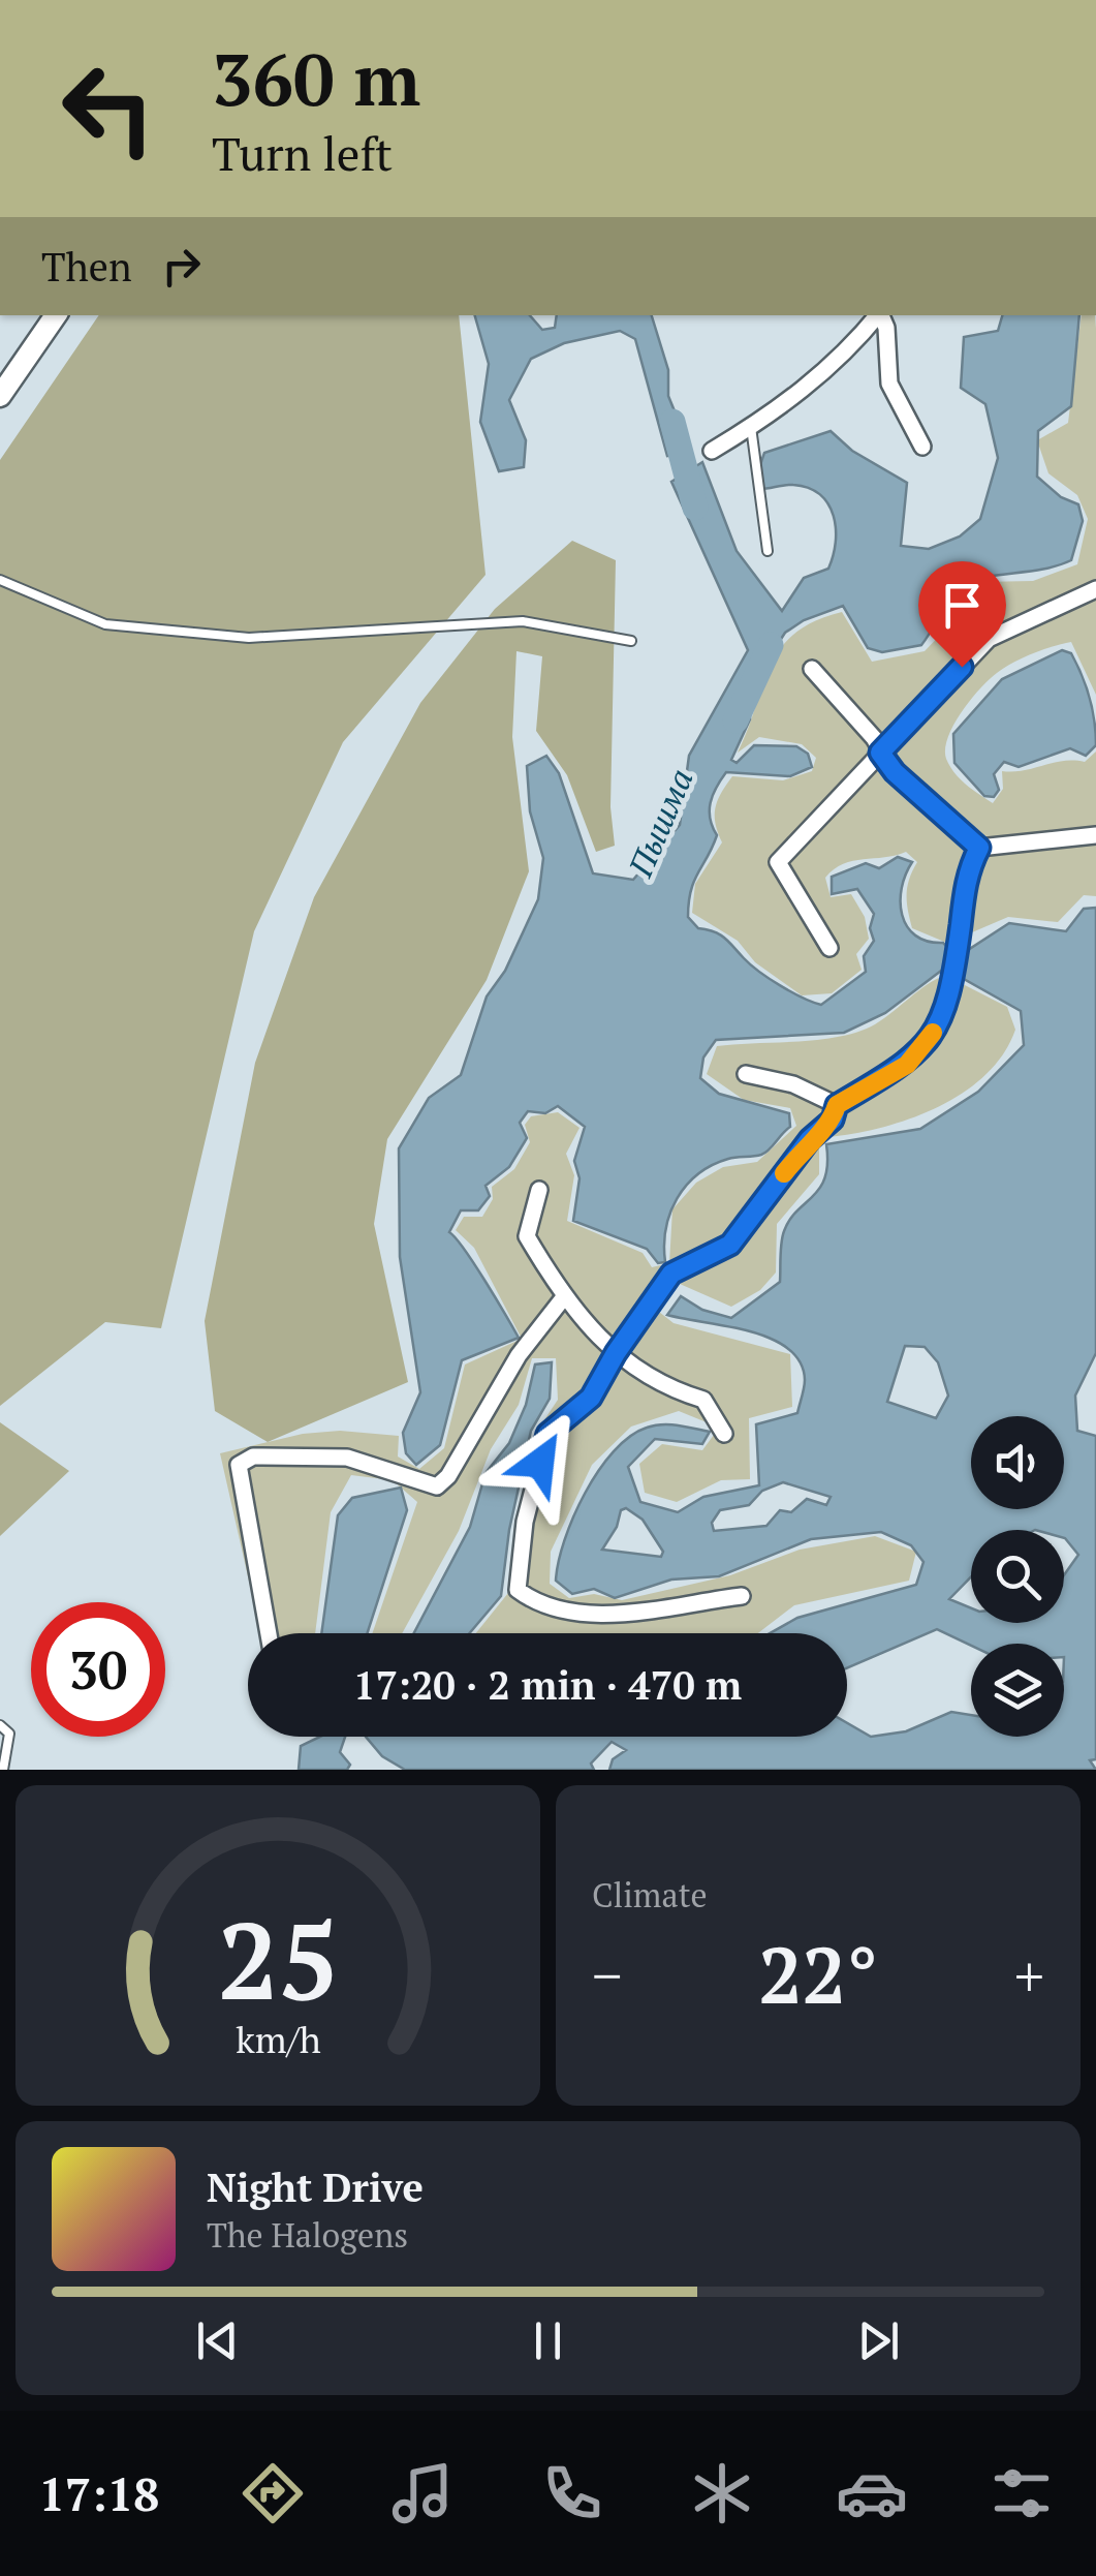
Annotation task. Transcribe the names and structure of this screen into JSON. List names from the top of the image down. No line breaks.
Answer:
{"water":["Пышма"],"page":{"turn":["360 m","Turn left"],"then":"Then","limit":"30","trip":"17:20 · 2 min · 470 m","tile":"Climate","heat":["−","22°","+"],"song":["Night Drive","The Halogens"],"tabs":"17:18","gauge":["25","km/h"]}}
